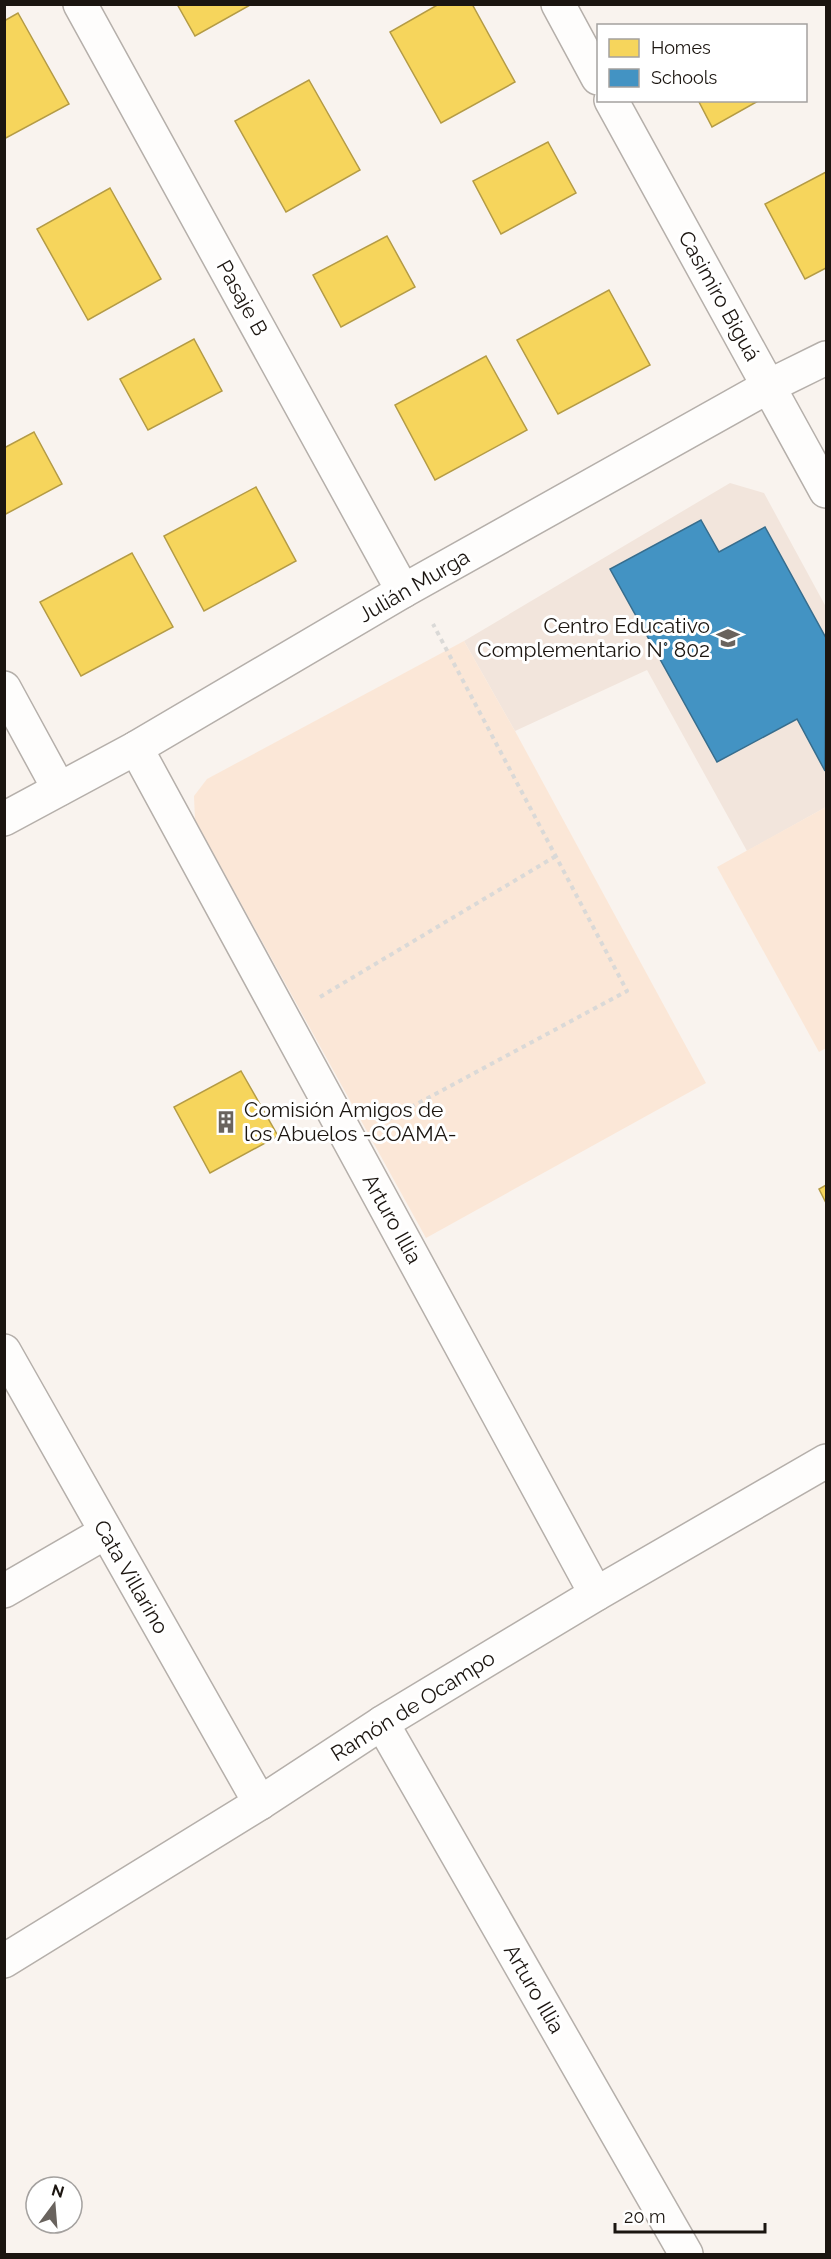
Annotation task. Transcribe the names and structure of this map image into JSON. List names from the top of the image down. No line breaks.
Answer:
{"streets":{"street":["Casimiro Biguá","Pasaje B","Julián Murga","Arturo Illia","Cata Villarino","Ramón de Ocampo"]},"crossings":[["Casimiro Biguá","Julián Murga"],["Pasaje B","Julián Murga"],["Julián Murga","Arturo Illia"],["Arturo Illia","Ramón de Ocampo"],["Cata Villarino","Ramón de Ocampo"]],"places":{"school or university":["Centro Educativo Complementario N° 802"],"building":["Comisión Amigos de los Abuelos -COAMA-"]},"legend":["Homes","Schools"],"scale_bar":"20 m","north":"top"}
